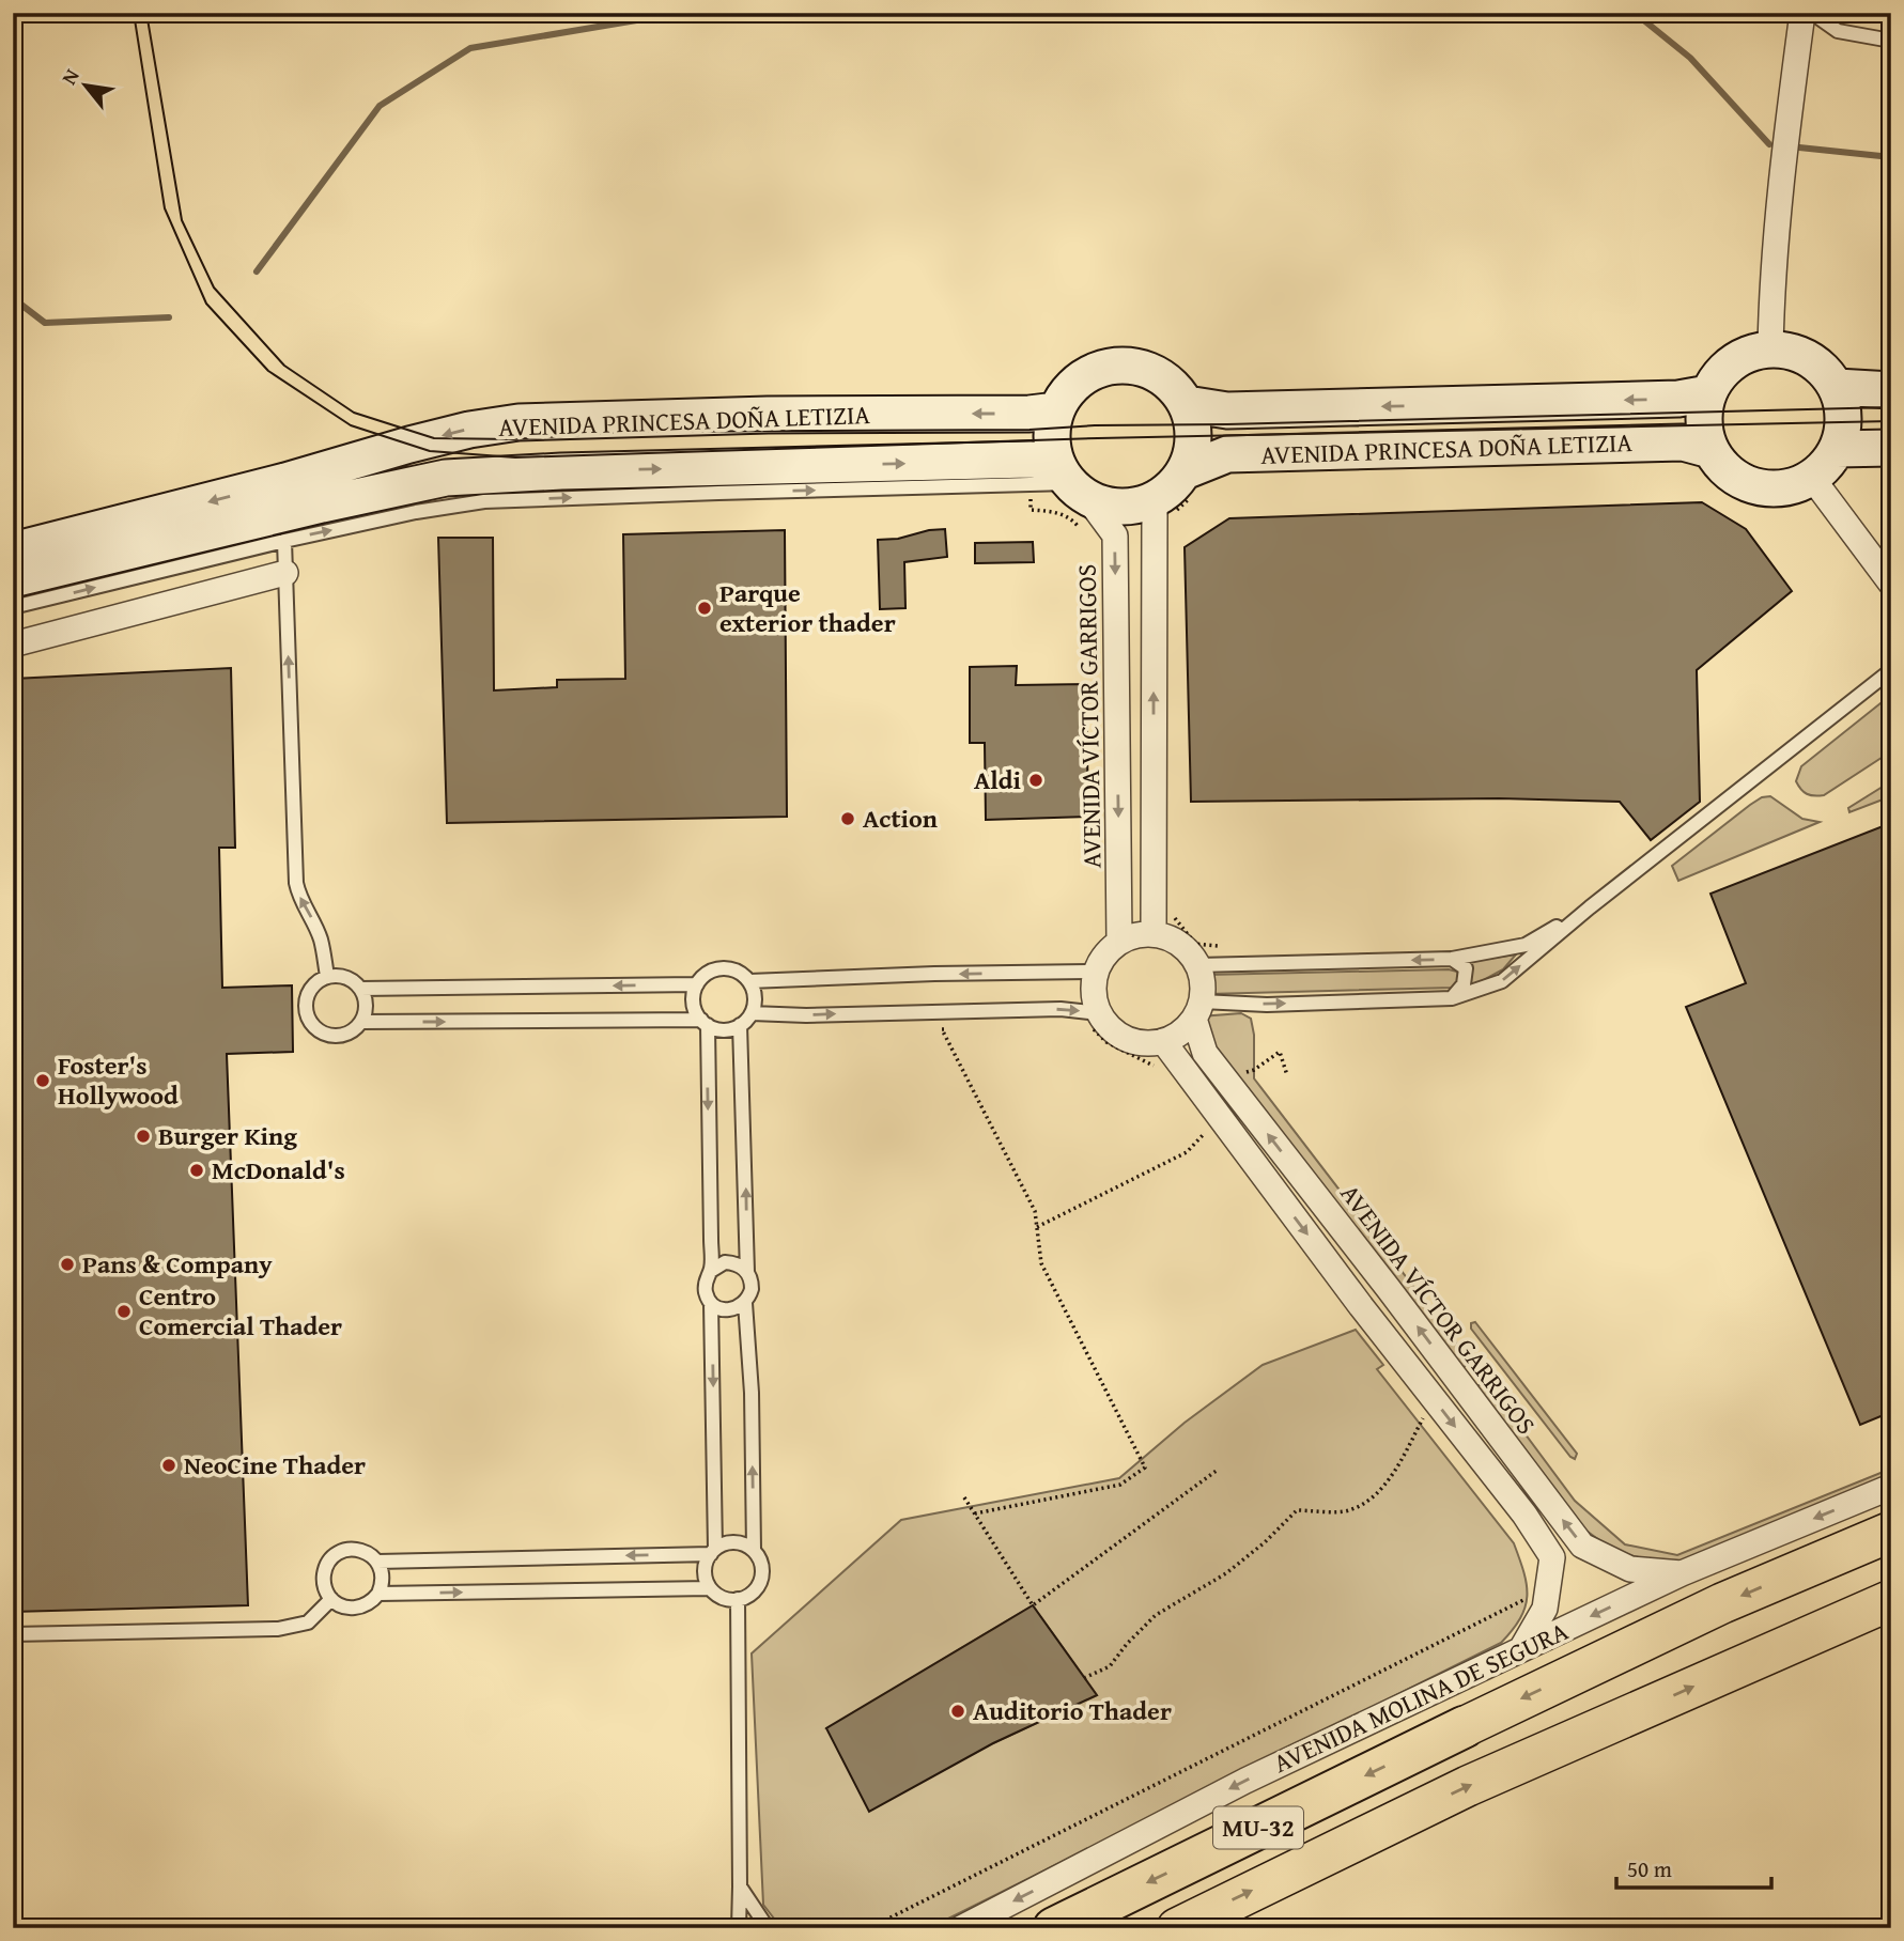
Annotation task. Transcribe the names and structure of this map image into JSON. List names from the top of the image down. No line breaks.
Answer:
{"streets":{"highway":["MU-32"],"main road":["AVENIDA MOLINA DE SEGURA"],"street":["AVENIDA PRINCESA DOÑA LETIZIA","AVENIDA VÍCTOR GARRIGOS"]},"crossings":[["AVENIDA PRINCESA DOÑA LETIZIA","AVENIDA VÍCTOR GARRIGOS"],["AVENIDA VÍCTOR GARRIGOS","AVENIDA MOLINA DE SEGURA"],["AVENIDA MOLINA DE SEGURA","MU-32"]],"one_way":["AVENIDA MOLINA DE SEGURA"],"places":["Parque exterior thader","Aldi","Action","Foster's Hollywood","Burger King","McDonald's","Pans & Company","Centro Comercial Thader","NeoCine Thader","Auditorio Thader"],"scale_bar":"50 m","north":"top left"}
